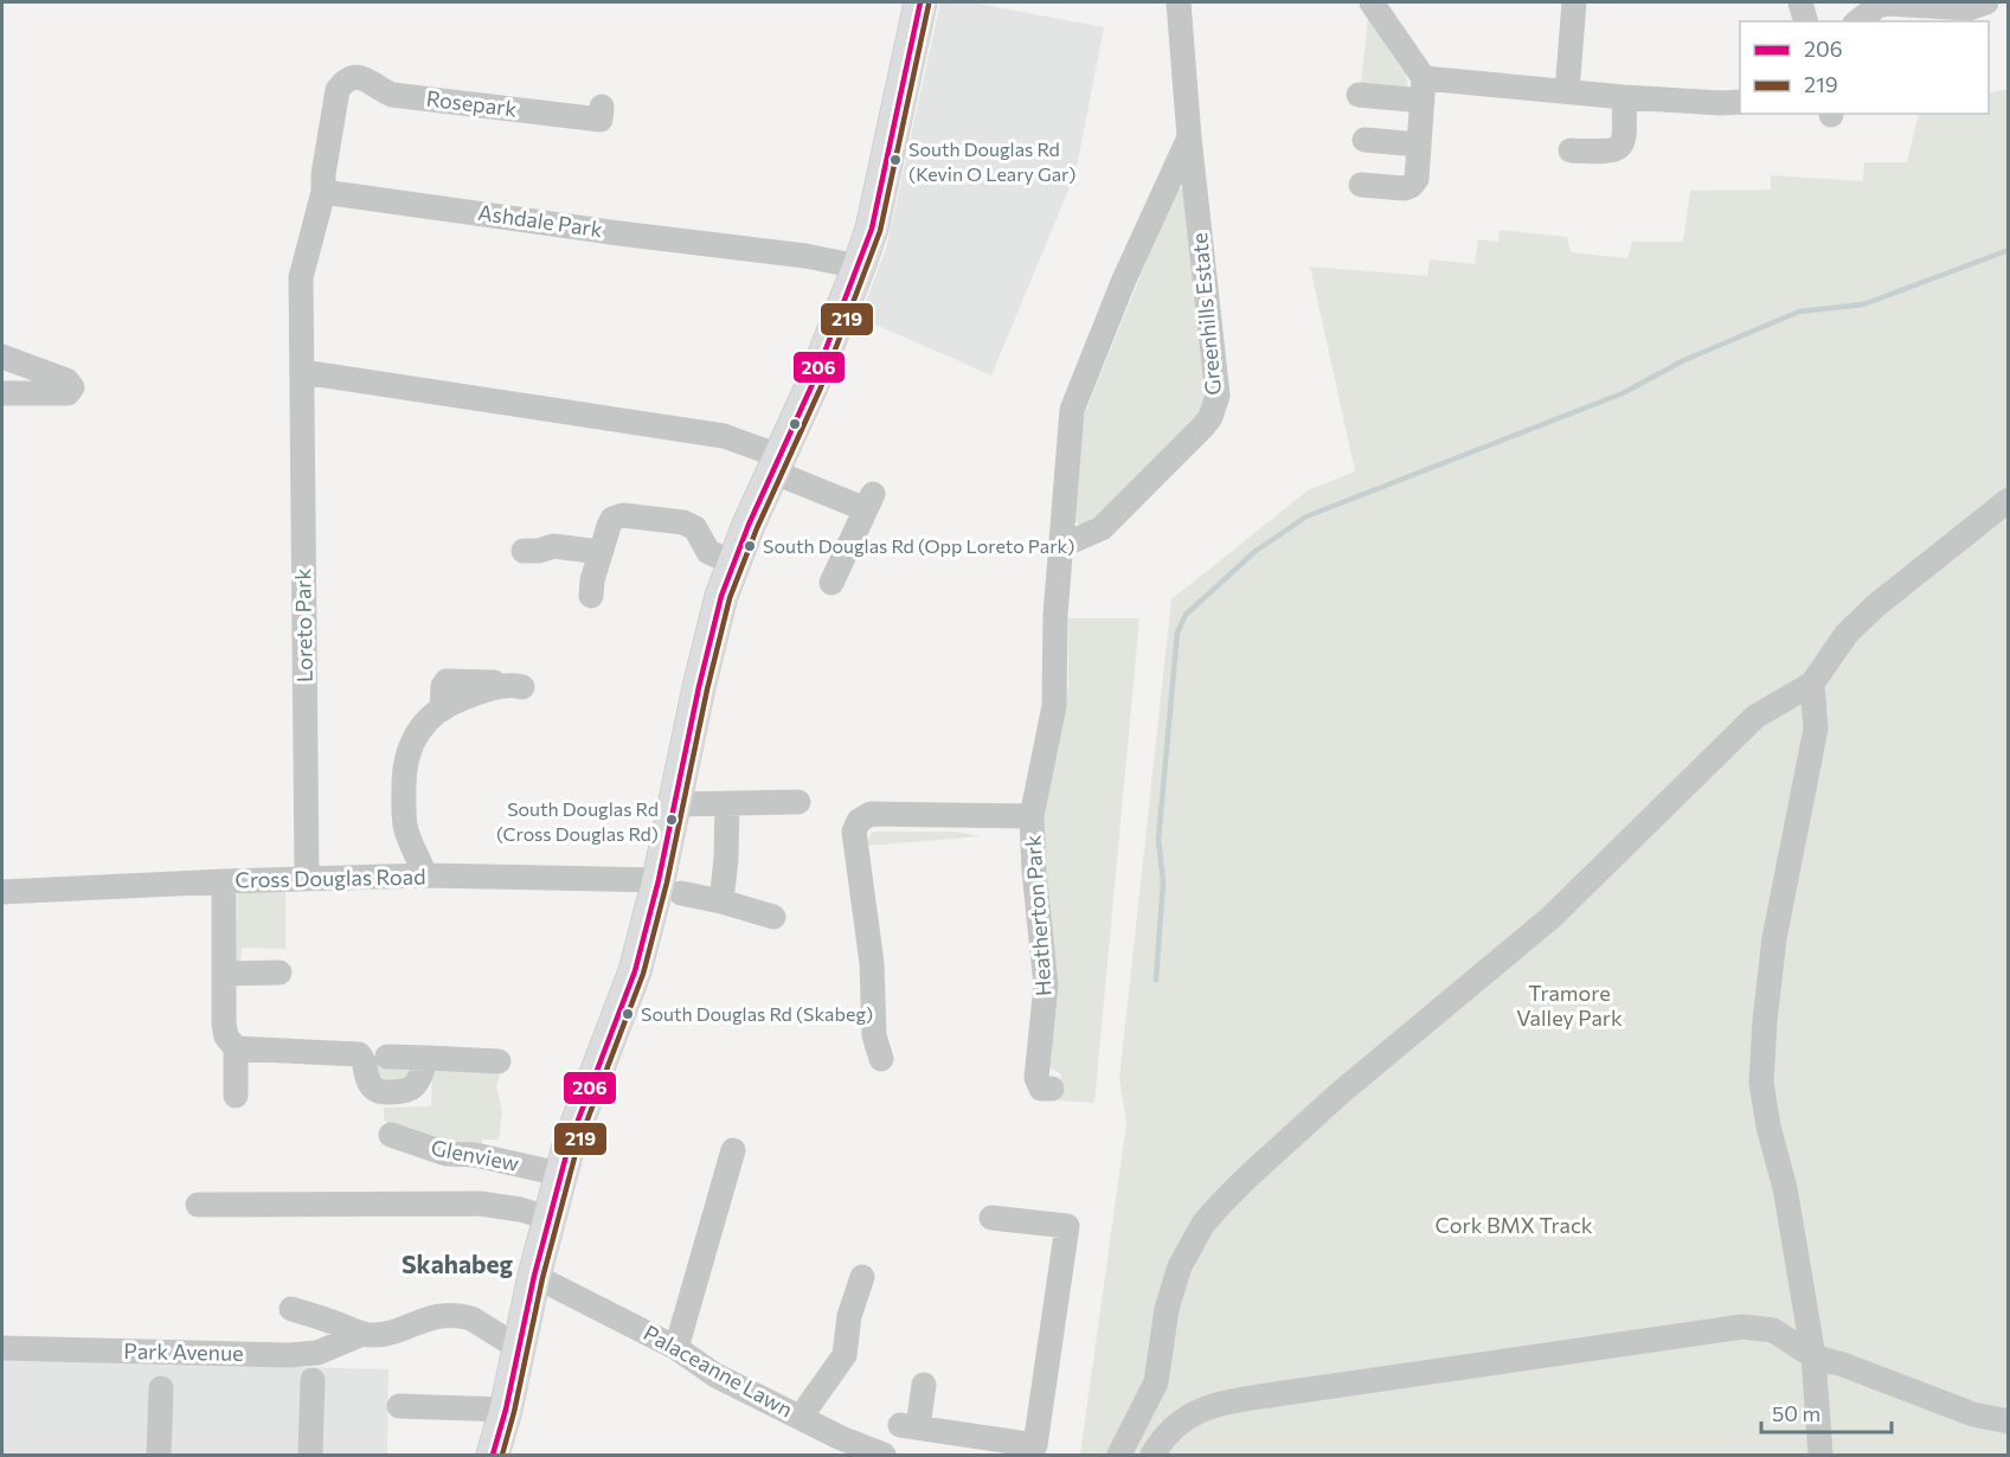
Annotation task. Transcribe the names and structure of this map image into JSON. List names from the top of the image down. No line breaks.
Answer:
{"streets":{"street":["Rosepark","Ashdale Park","Greenhills Estate","Loreto Park","Cross Douglas Road","Heatherton Park","Glenview","Park Avenue","Palaceanne Lawn"]},"crossings":[["Rosepark","Ashdale Park"],["Rosepark","Loreto Park"],["Ashdale Park","Loreto Park"],["Greenhills Estate","Heatherton Park"],["Loreto Park","Cross Douglas Road"]],"districts":["Skahabeg"],"parks":["Tramore Valley Park","Cork BMX Track"],"places":["South Douglas Rd (Kevin O Leary Gar)","South Douglas Rd (Opp Loreto Park)","South Douglas Rd (Cross Douglas Rd)","South Douglas Rd (Skabeg)"],"lines":["transit line 206","transit line 219"],"legend":["206","219"],"scale_bar":"50 m"}
